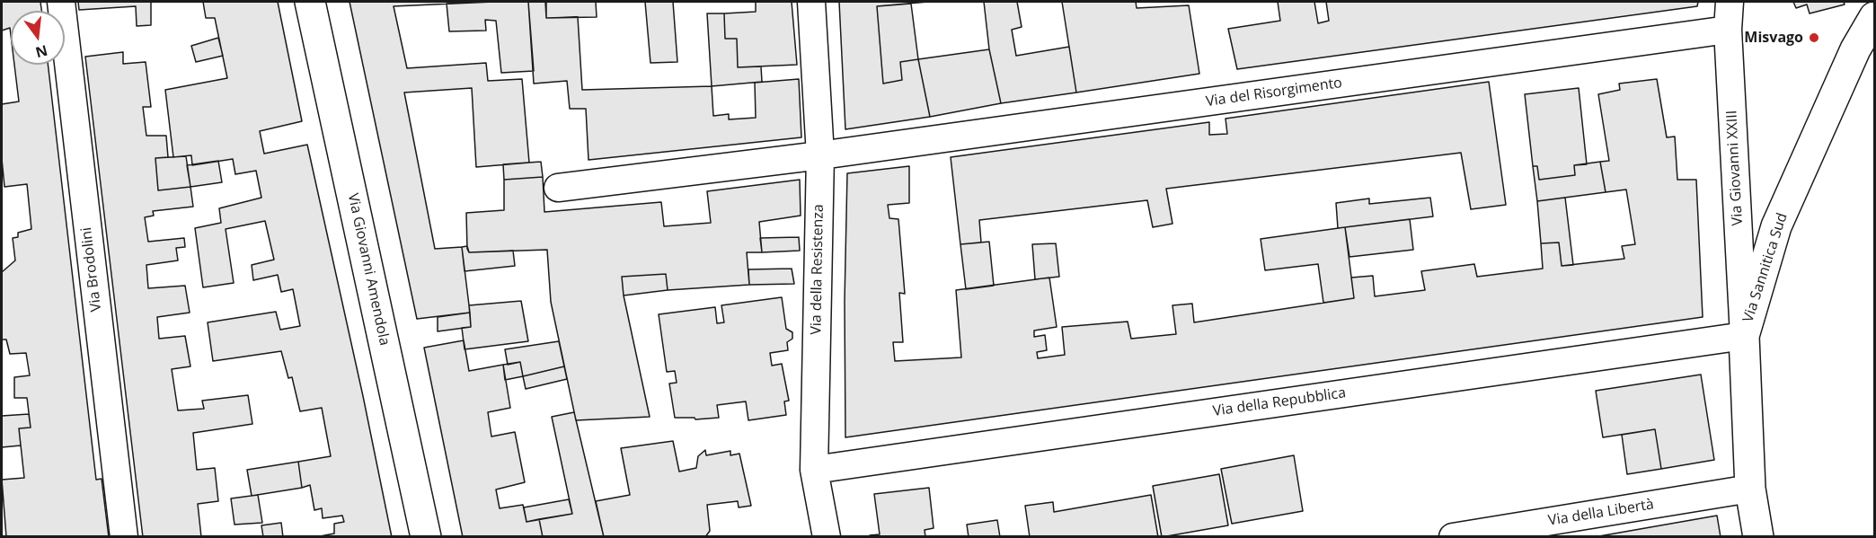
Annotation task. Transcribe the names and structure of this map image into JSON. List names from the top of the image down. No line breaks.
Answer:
{"streets":{"main road":["Via Sannitica Sud","Via Giovanni Amendola"],"street":["Via del Risorgimento","Via Giovanni XXIII","Via Brodolini","Via della Resistenza","Via della Repubblica","Via della Libertà"]},"crossings":[["Via del Risorgimento","Via Giovanni XXIII"],["Via del Risorgimento","Via della Resistenza"],["Via Giovanni XXIII","Via Sannitica Sud"],["Via Giovanni XXIII","Via della Repubblica"],["Via Sannitica Sud","Via della Repubblica"],["Via Sannitica Sud","Via della Libertà"],["Via della Resistenza","Via della Repubblica"]],"places":["Misvago"],"north":"bottom"}
